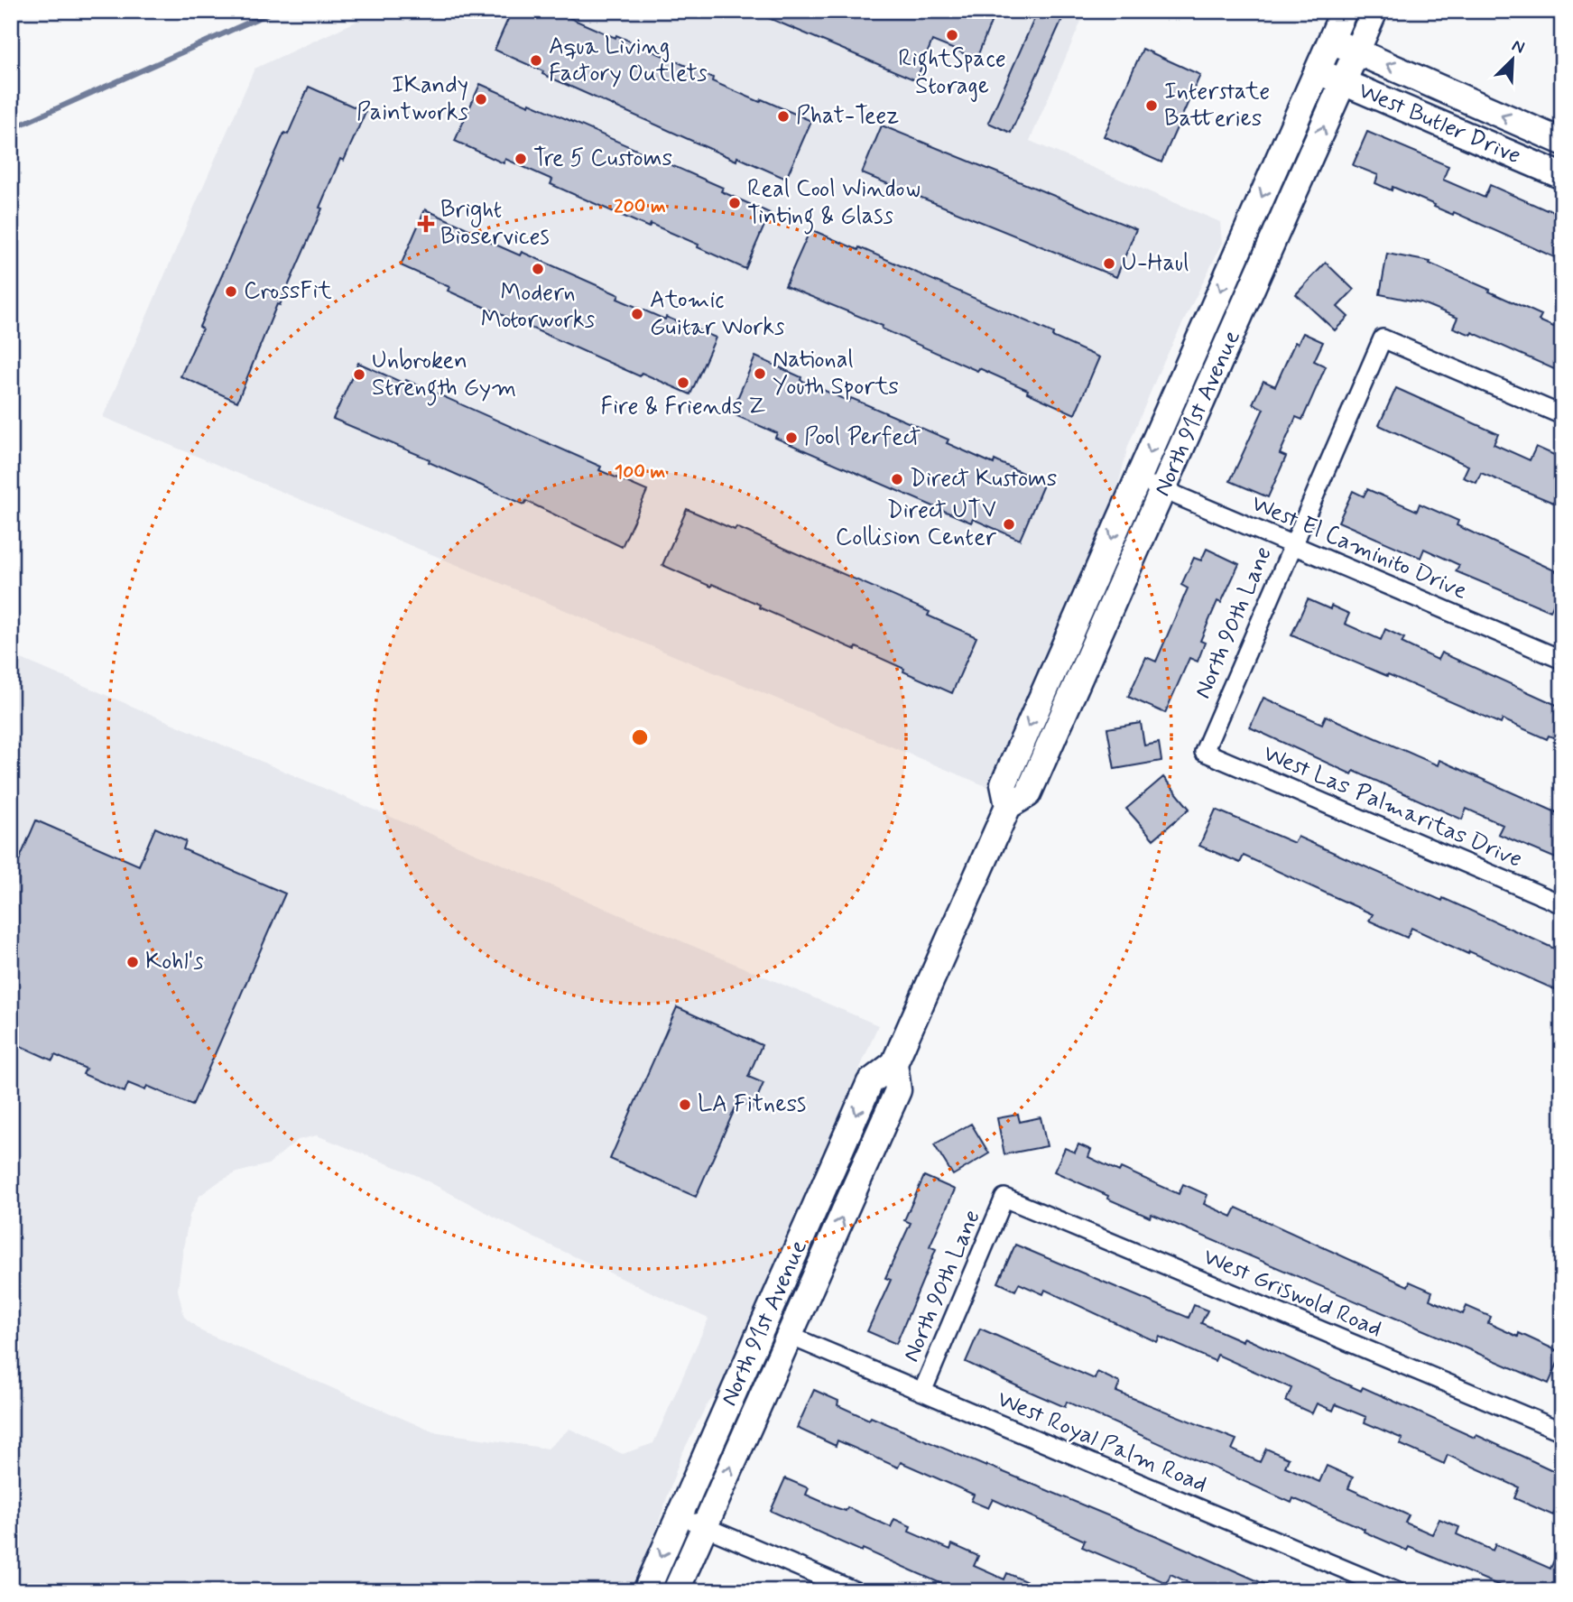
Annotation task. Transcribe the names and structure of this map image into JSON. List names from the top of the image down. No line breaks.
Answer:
{"streets":{"main road":["West Butler Drive","North 91st Avenue"],"street":["West El Caminito Drive","North 90th Lane","West Las Palmaritas Drive","West Griswold Road","West Royal Palm Road"]},"crossings":[["West Butler Drive","North 91st Avenue"],["North 91st Avenue","West El Caminito Drive"],["North 91st Avenue","West Royal Palm Road"],["West El Caminito Drive","North 90th Lane"],["North 90th Lane","West Las Palmaritas Drive"],["North 90th Lane","West Griswold Road"],["North 90th Lane","West Royal Palm Road"]],"places":{"other":["RightSpace Storage","Aqua Living Factory Outlets","IKandy Paintworks","Interstate Batteries","Phat-Teez","Tre 5 Customs","Real Cool Window Tinting & Glass","U-Haul","Modern Motorworks","CrossFit","Atomic Guitar Works","National Youth Sports","Unbroken Strength Gym","Fire & Friends Z","Pool Perfect","Direct Kustoms","Direct UTV Collision Center","Kohl's","LA Fitness"],"health":["Bright Bioservices"]},"north":"top right","rings":["200 m","100 m"]}
